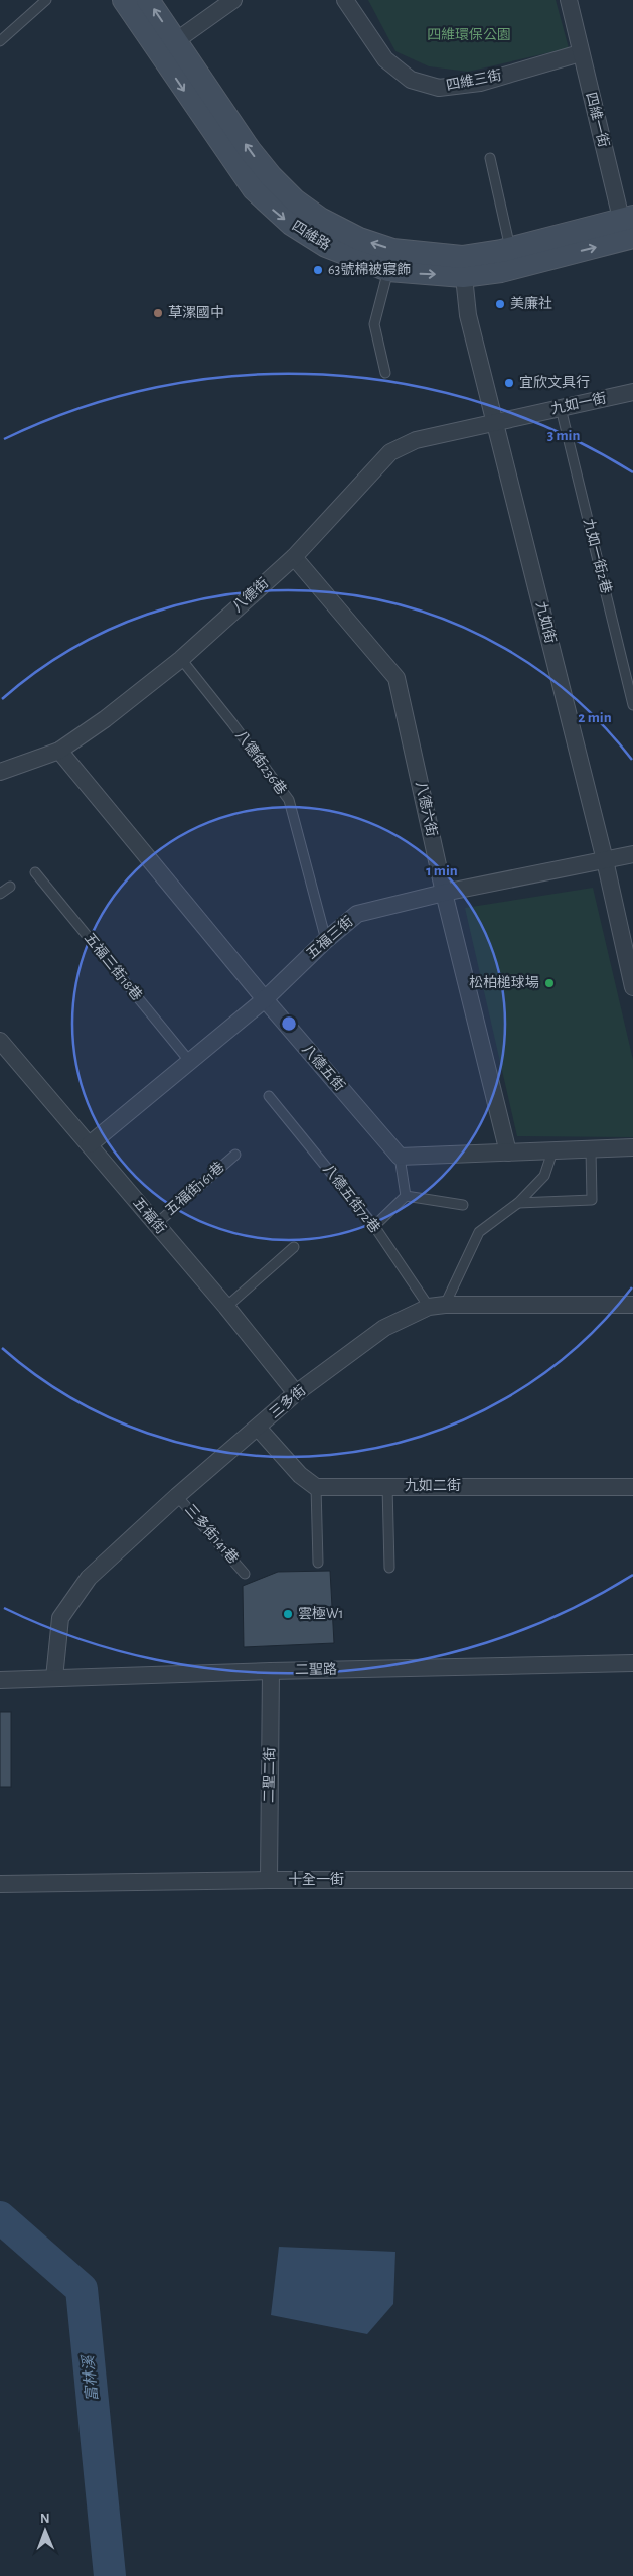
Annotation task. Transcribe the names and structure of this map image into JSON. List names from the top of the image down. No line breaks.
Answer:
{"streets":{"street":["四維三街","四維一街","四維路","九如一街","八德街","九如街","八德六街","五福三街","八德五街","五福街","三多街","九如二街","二聖路","二聖二街","十全一街"],"lane":["九如一街2巷","八德街236巷","五福三街18巷","五福街161巷","八德五街72巷","三多街141巷"]},"crossings":[["四維三街","四維一街"],["四維一街","四維路"],["四維路","九如街"],["九如一街","九如一街2巷"],["九如一街","八德街"],["九如一街","九如街"],["八德街","九如街"],["八德街","八德街236巷"],["八德街","八德六街"],["八德街","八德五街"],["九如街","五福三街"],["八德街236巷","五福三街"],["八德六街","五福三街"],["五福三街","五福三街18巷"],["五福三街","八德五街"],["五福三街","五福街"],["五福街161巷","五福街"],["八德五街72巷","三多街"],["五福街","三多街"],["三多街","三多街141巷"],["三多街","二聖路"],["二聖路","二聖二街"],["二聖二街","十全一街"]],"water":["富林溪"],"parks":["四維環保公園"],"places":["63號棉被寢飾","美廉社","草漯國中","宜欣文具行","松柏槌球場","雲極W1"],"north":"top","rings":["3 min","2 min","1 min"]}
